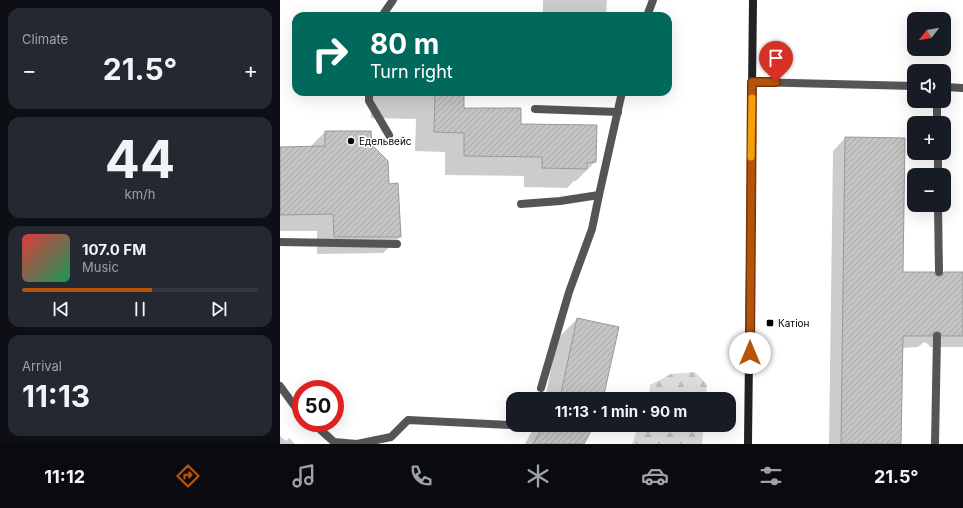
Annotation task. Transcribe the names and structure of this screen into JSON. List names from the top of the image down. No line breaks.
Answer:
{"places":{"other":["Едельвейс"],"transit":["Катіон"]},"north":"bottom left","page":{"tile":["Climate",["44","km/h"],["Arrival","11:13"]],"map_buttons":["+","−"],"turn":["80 m","Turn right"],"heat":["−","21.5°","+"],"song":["107.0 FM","Music"],"limit":"50","trip":"11:13 · 1 min · 90 m","tabs":["11:12","21.5°"]}}
